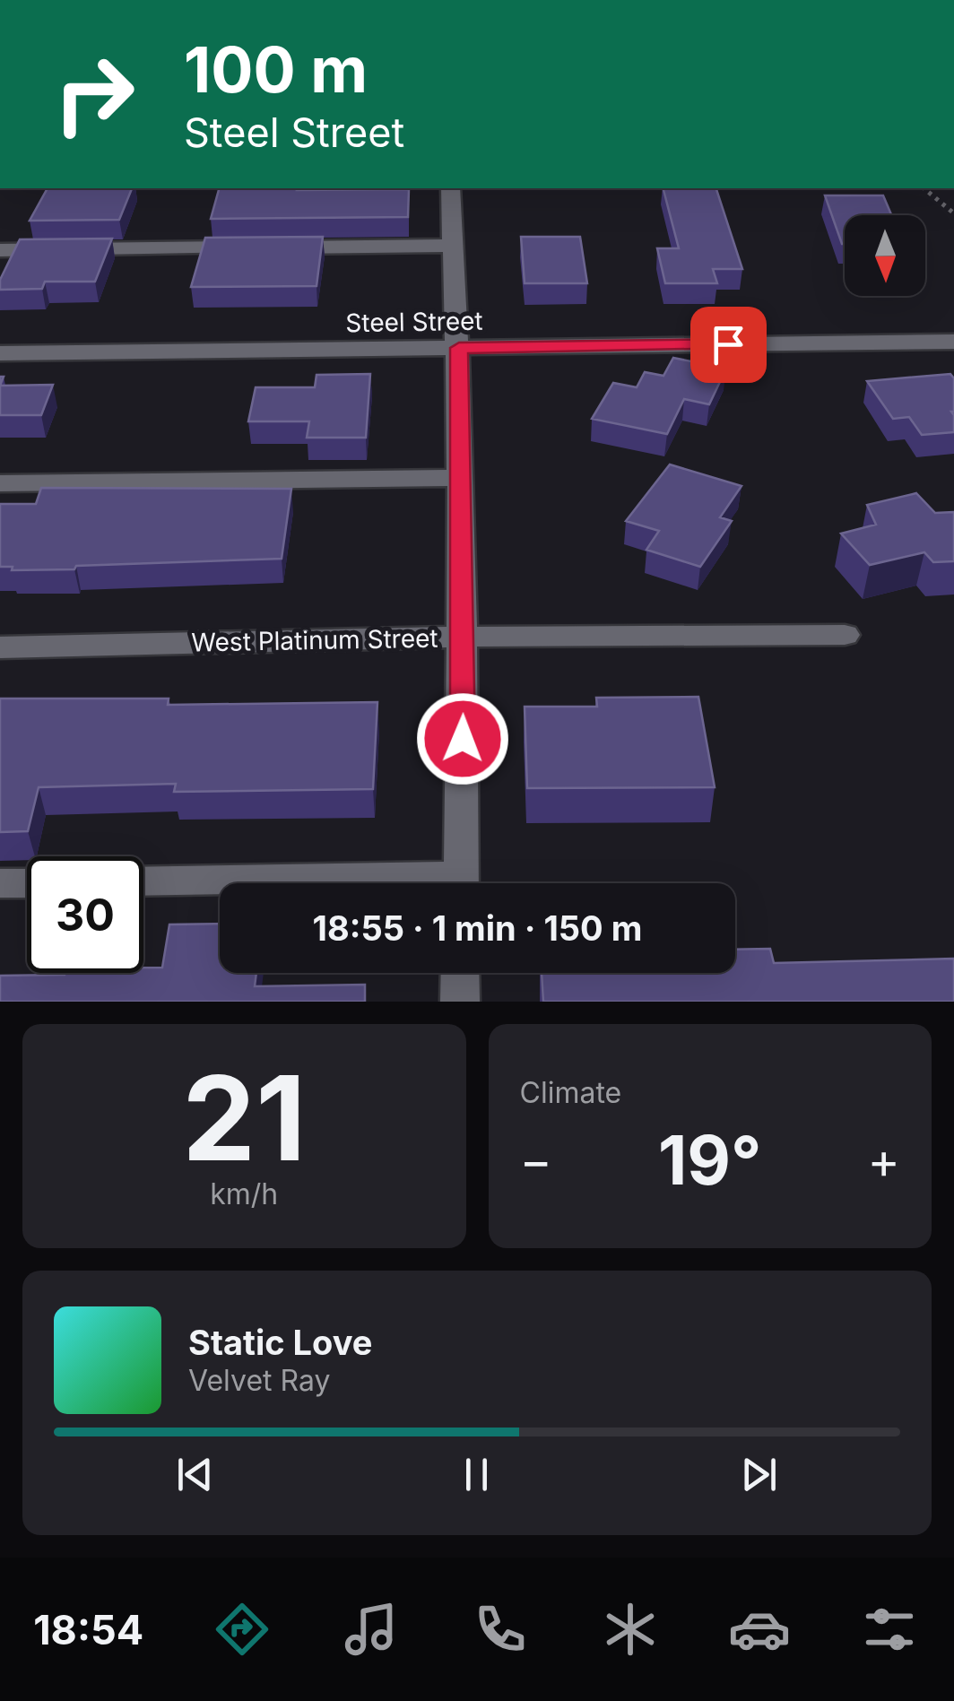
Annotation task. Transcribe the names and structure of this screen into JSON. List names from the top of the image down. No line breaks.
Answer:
{"streets":{"street":["Steel Street","West Platinum Street"]},"north":"bottom","page":{"turn":["100 m","Steel Street"],"limit":"30","trip":"18:55 · 1 min · 150 m","tile":[["21","km/h"],"Climate"],"heat":["−","19°","+"],"song":["Static Love","Velvet Ray"],"tabs":"18:54"}}
